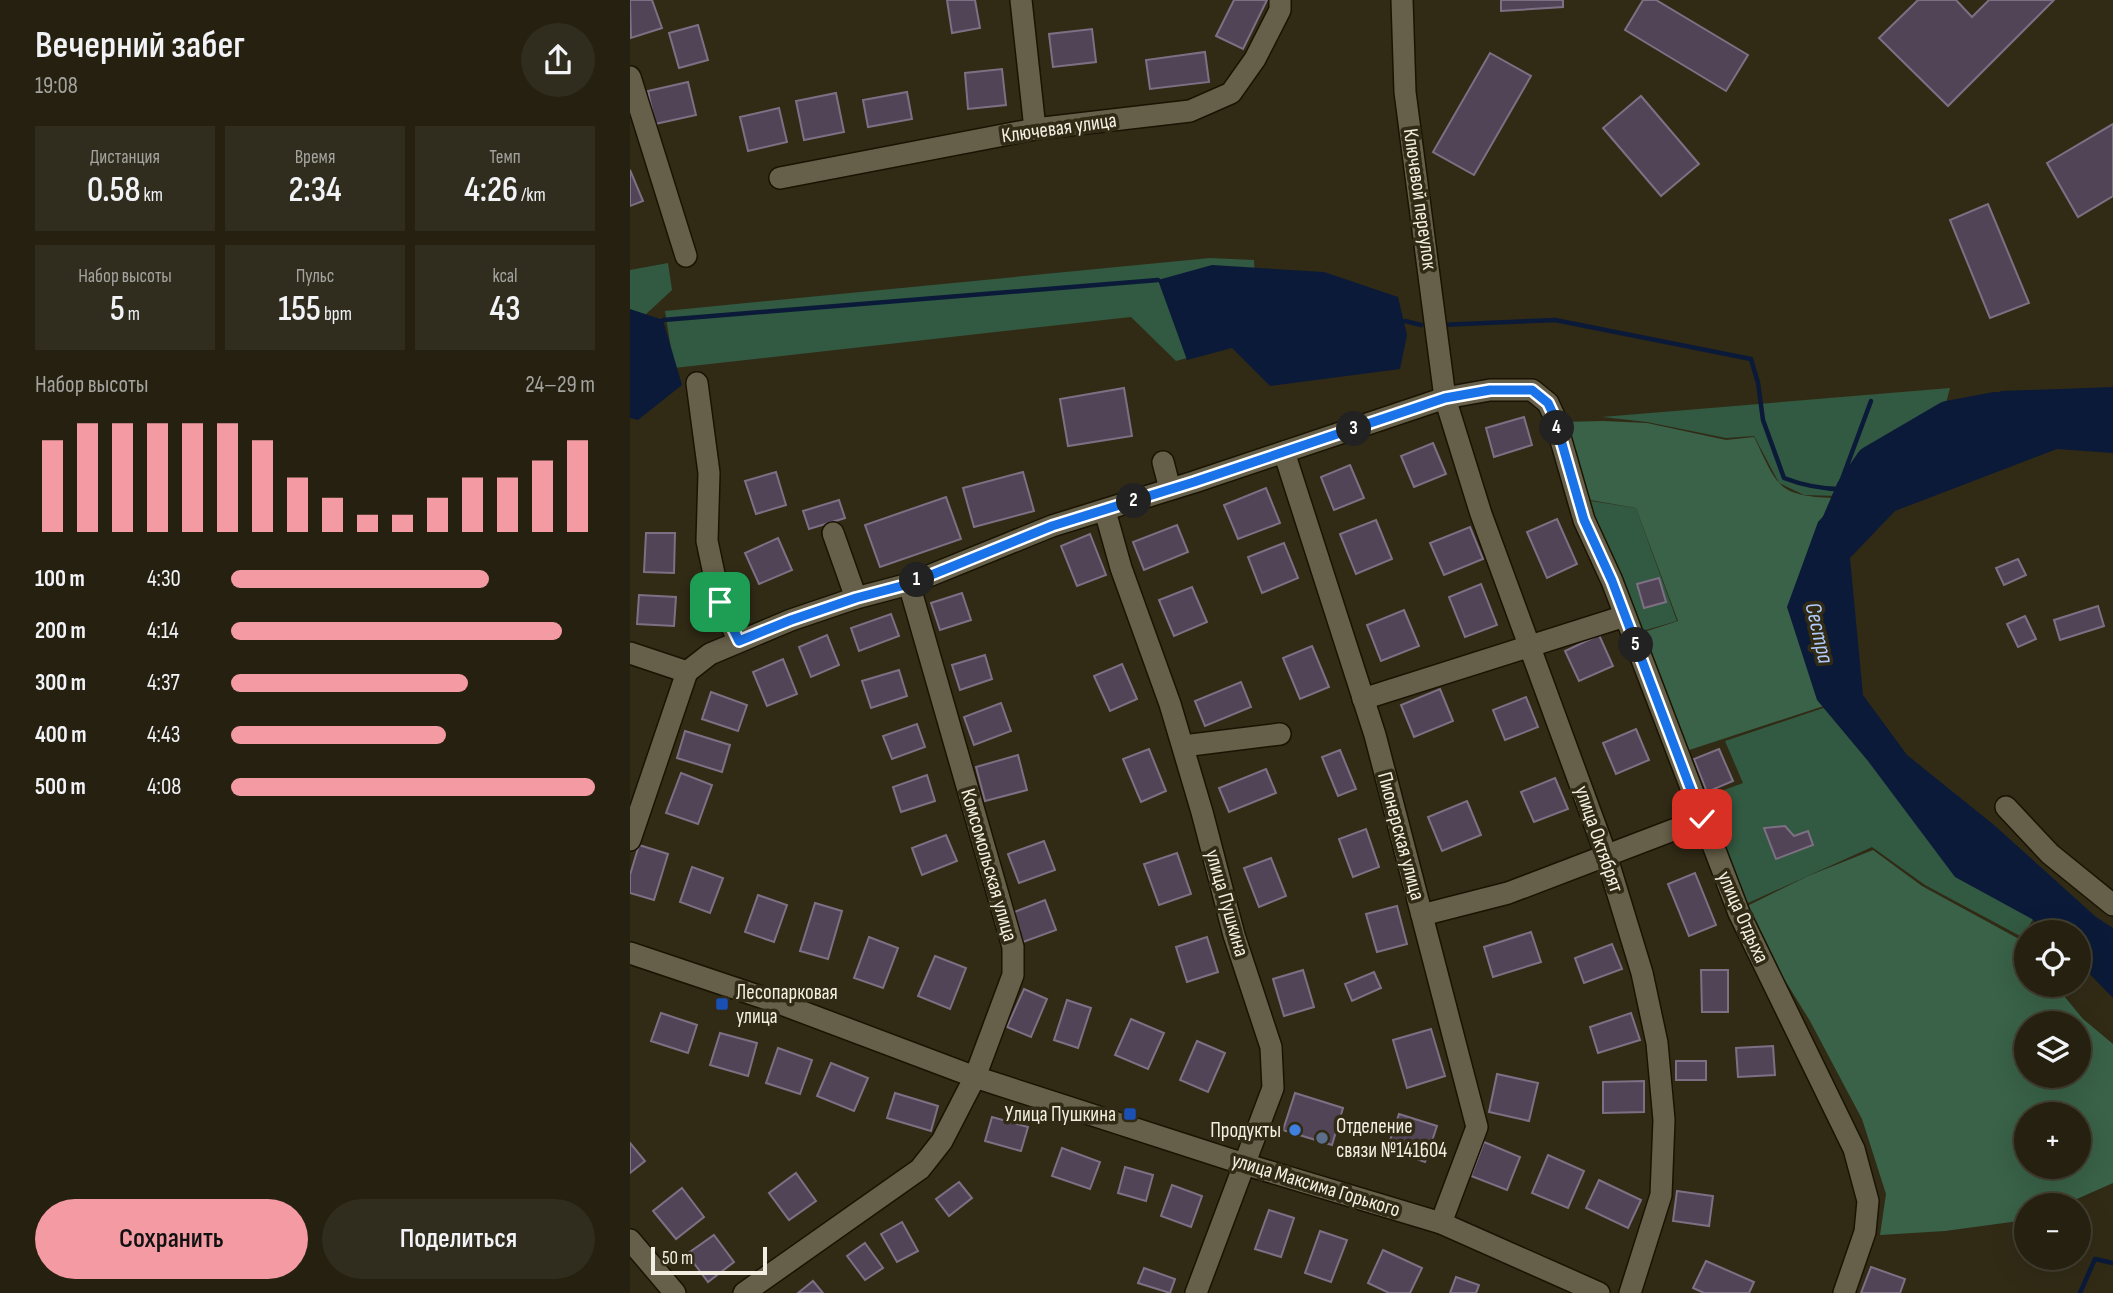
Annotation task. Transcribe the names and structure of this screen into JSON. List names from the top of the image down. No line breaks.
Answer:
{"streets":{"street":["Ключевая улица","Ключевой переулок","Пионерская улица","улица Октябрят","Комсомольская улица","улица Пушкина","улица Отдыха","улица Максима Горького"]},"crossings":[["Ключевой переулок","улица Октябрят"],["Ключевой переулок","улица Отдыха"],["Пионерская улица","улица Отдыха"],["Пионерская улица","улица Максима Горького"],["улица Октябрят","улица Отдыха"],["Комсомольская улица","улица Отдыха"],["Комсомольская улица","улица Максима Горького"],["улица Пушкина","улица Отдыха"],["улица Пушкина","улица Максима Горького"]],"water":["Сестра"],"places":{"transit":["Лесопарковая улица","Улица Пушкина"],"other":["Продукты","Отделение связи №141604"]},"scale_bar":"50 m","page":{"heading":["Вечерний забег","19:08"],"stats":[["Дистанция","0.58 km"],["Время","2:34"],["Темп","4:26 /km"],["Набор высоты","5 m"],["Пульс","155 bpm"],["kcal","43"]],"chart":["Набор высоты","24–29 m"],"pins":["4","3","2","1","5"],"list":[{"name":"100 m","note":"4:30"},{"name":"200 m","note":"4:14"},{"name":"300 m","note":"4:37"},{"name":"400 m","note":"4:43"},{"name":"500 m","note":"4:08"}],"map_buttons":["+","−"],"buttons":["Сохранить","Поделиться"],"scale":"50 m"}}
